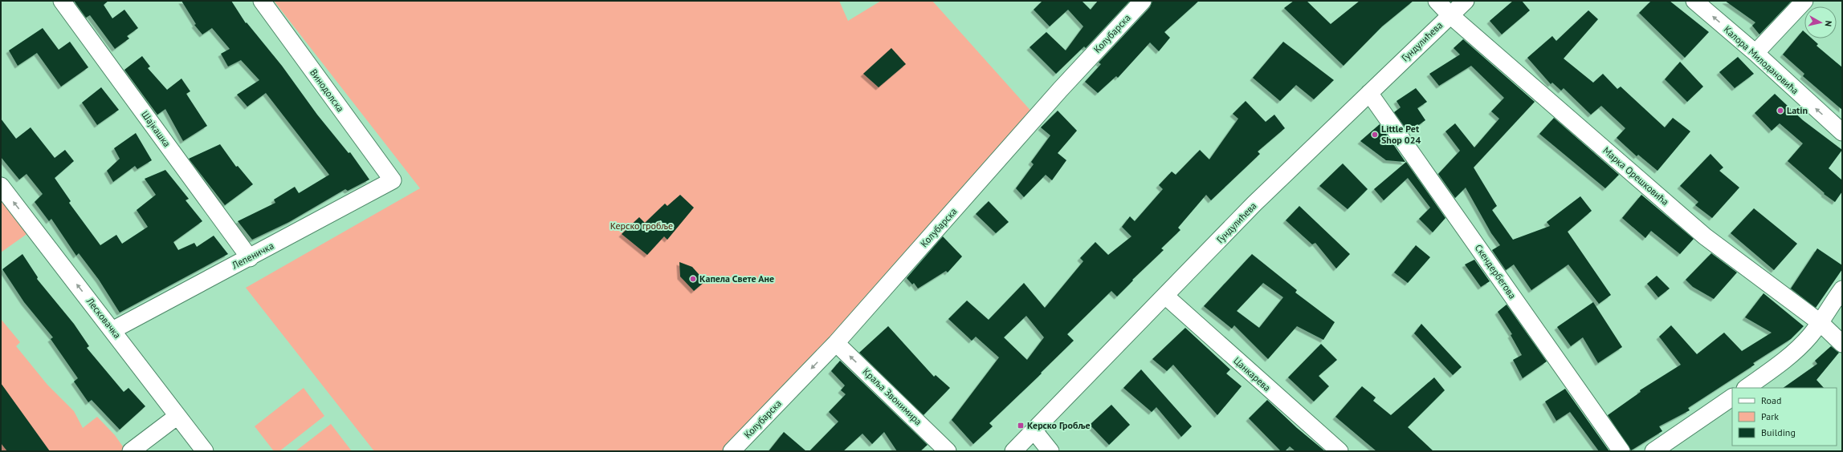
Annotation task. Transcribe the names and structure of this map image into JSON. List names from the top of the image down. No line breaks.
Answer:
{"streets":{"street":["Колубарска","Гундулићева","Калора Милодановића","Винодолска","Шајкашка","Марка Орешковића","Лепеничка","Скендербегова","Лесковачка","Цанкарева","Краља Звонимира"]},"crossings":[["Колубарска","Краља Звонимира"],["Гундулићева","Марка Орешковића"],["Гундулићева","Скендербегова"],["Гундулићева","Цанкарева"],["Винодолска","Лепеничка"],["Шајкашка","Лепеничка"],["Лепеничка","Лесковачка"]],"one_way":["Калора Милодановића","Лесковачка","Краља Звонимира"],"parks":["Керско гробље"],"places":{"other":["Latin","Little Pet Shop 024","Капела Свете Ане"],"transit":["Керско Гробље"]},"legend":["Road","Park","Building"],"north":"right"}
